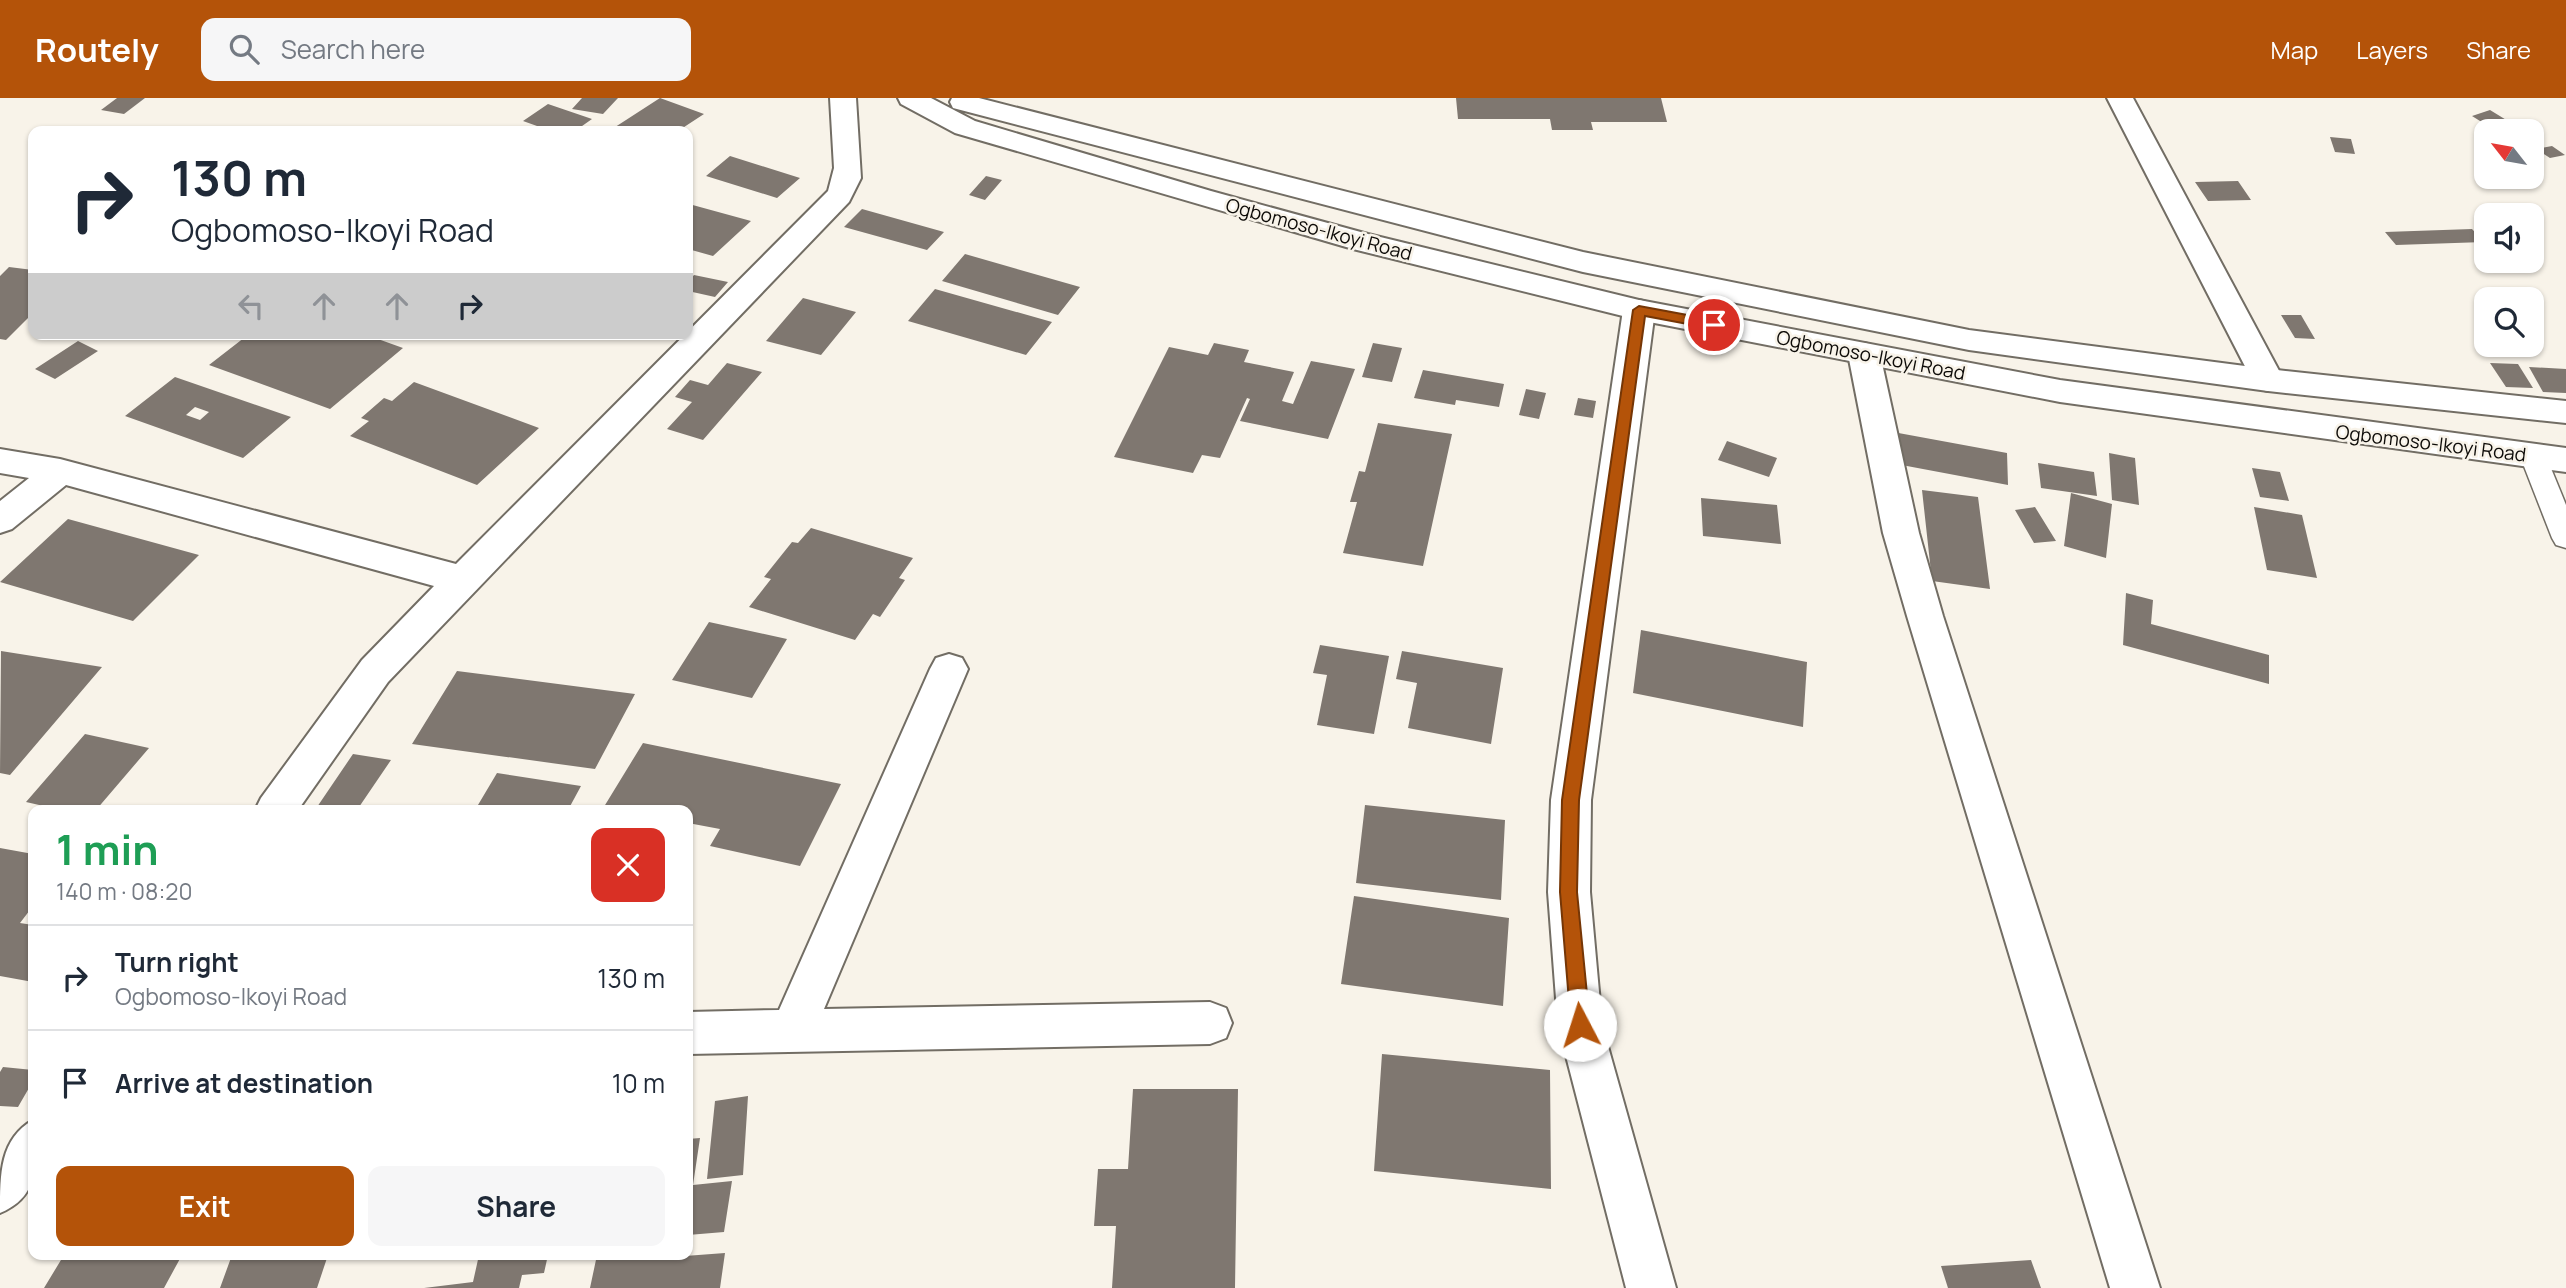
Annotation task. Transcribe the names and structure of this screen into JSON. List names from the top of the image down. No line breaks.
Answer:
{"streets":{"street":["Ogbomoso-Ikoyi Road"]},"north":"top left","page":{"header":"Routely","search":"Search here","nav":["Map","Layers","Share"],"turn":["130 m","Ogbomoso-Ikoyi Road"],"heading":["1 min","140 m · 08:20"],"list":[{"name":"Turn right","note":"Ogbomoso-Ikoyi Road","value":"130 m"},{"name":"Arrive at destination","value":"10 m"}],"buttons":["Exit","Share"]}}
